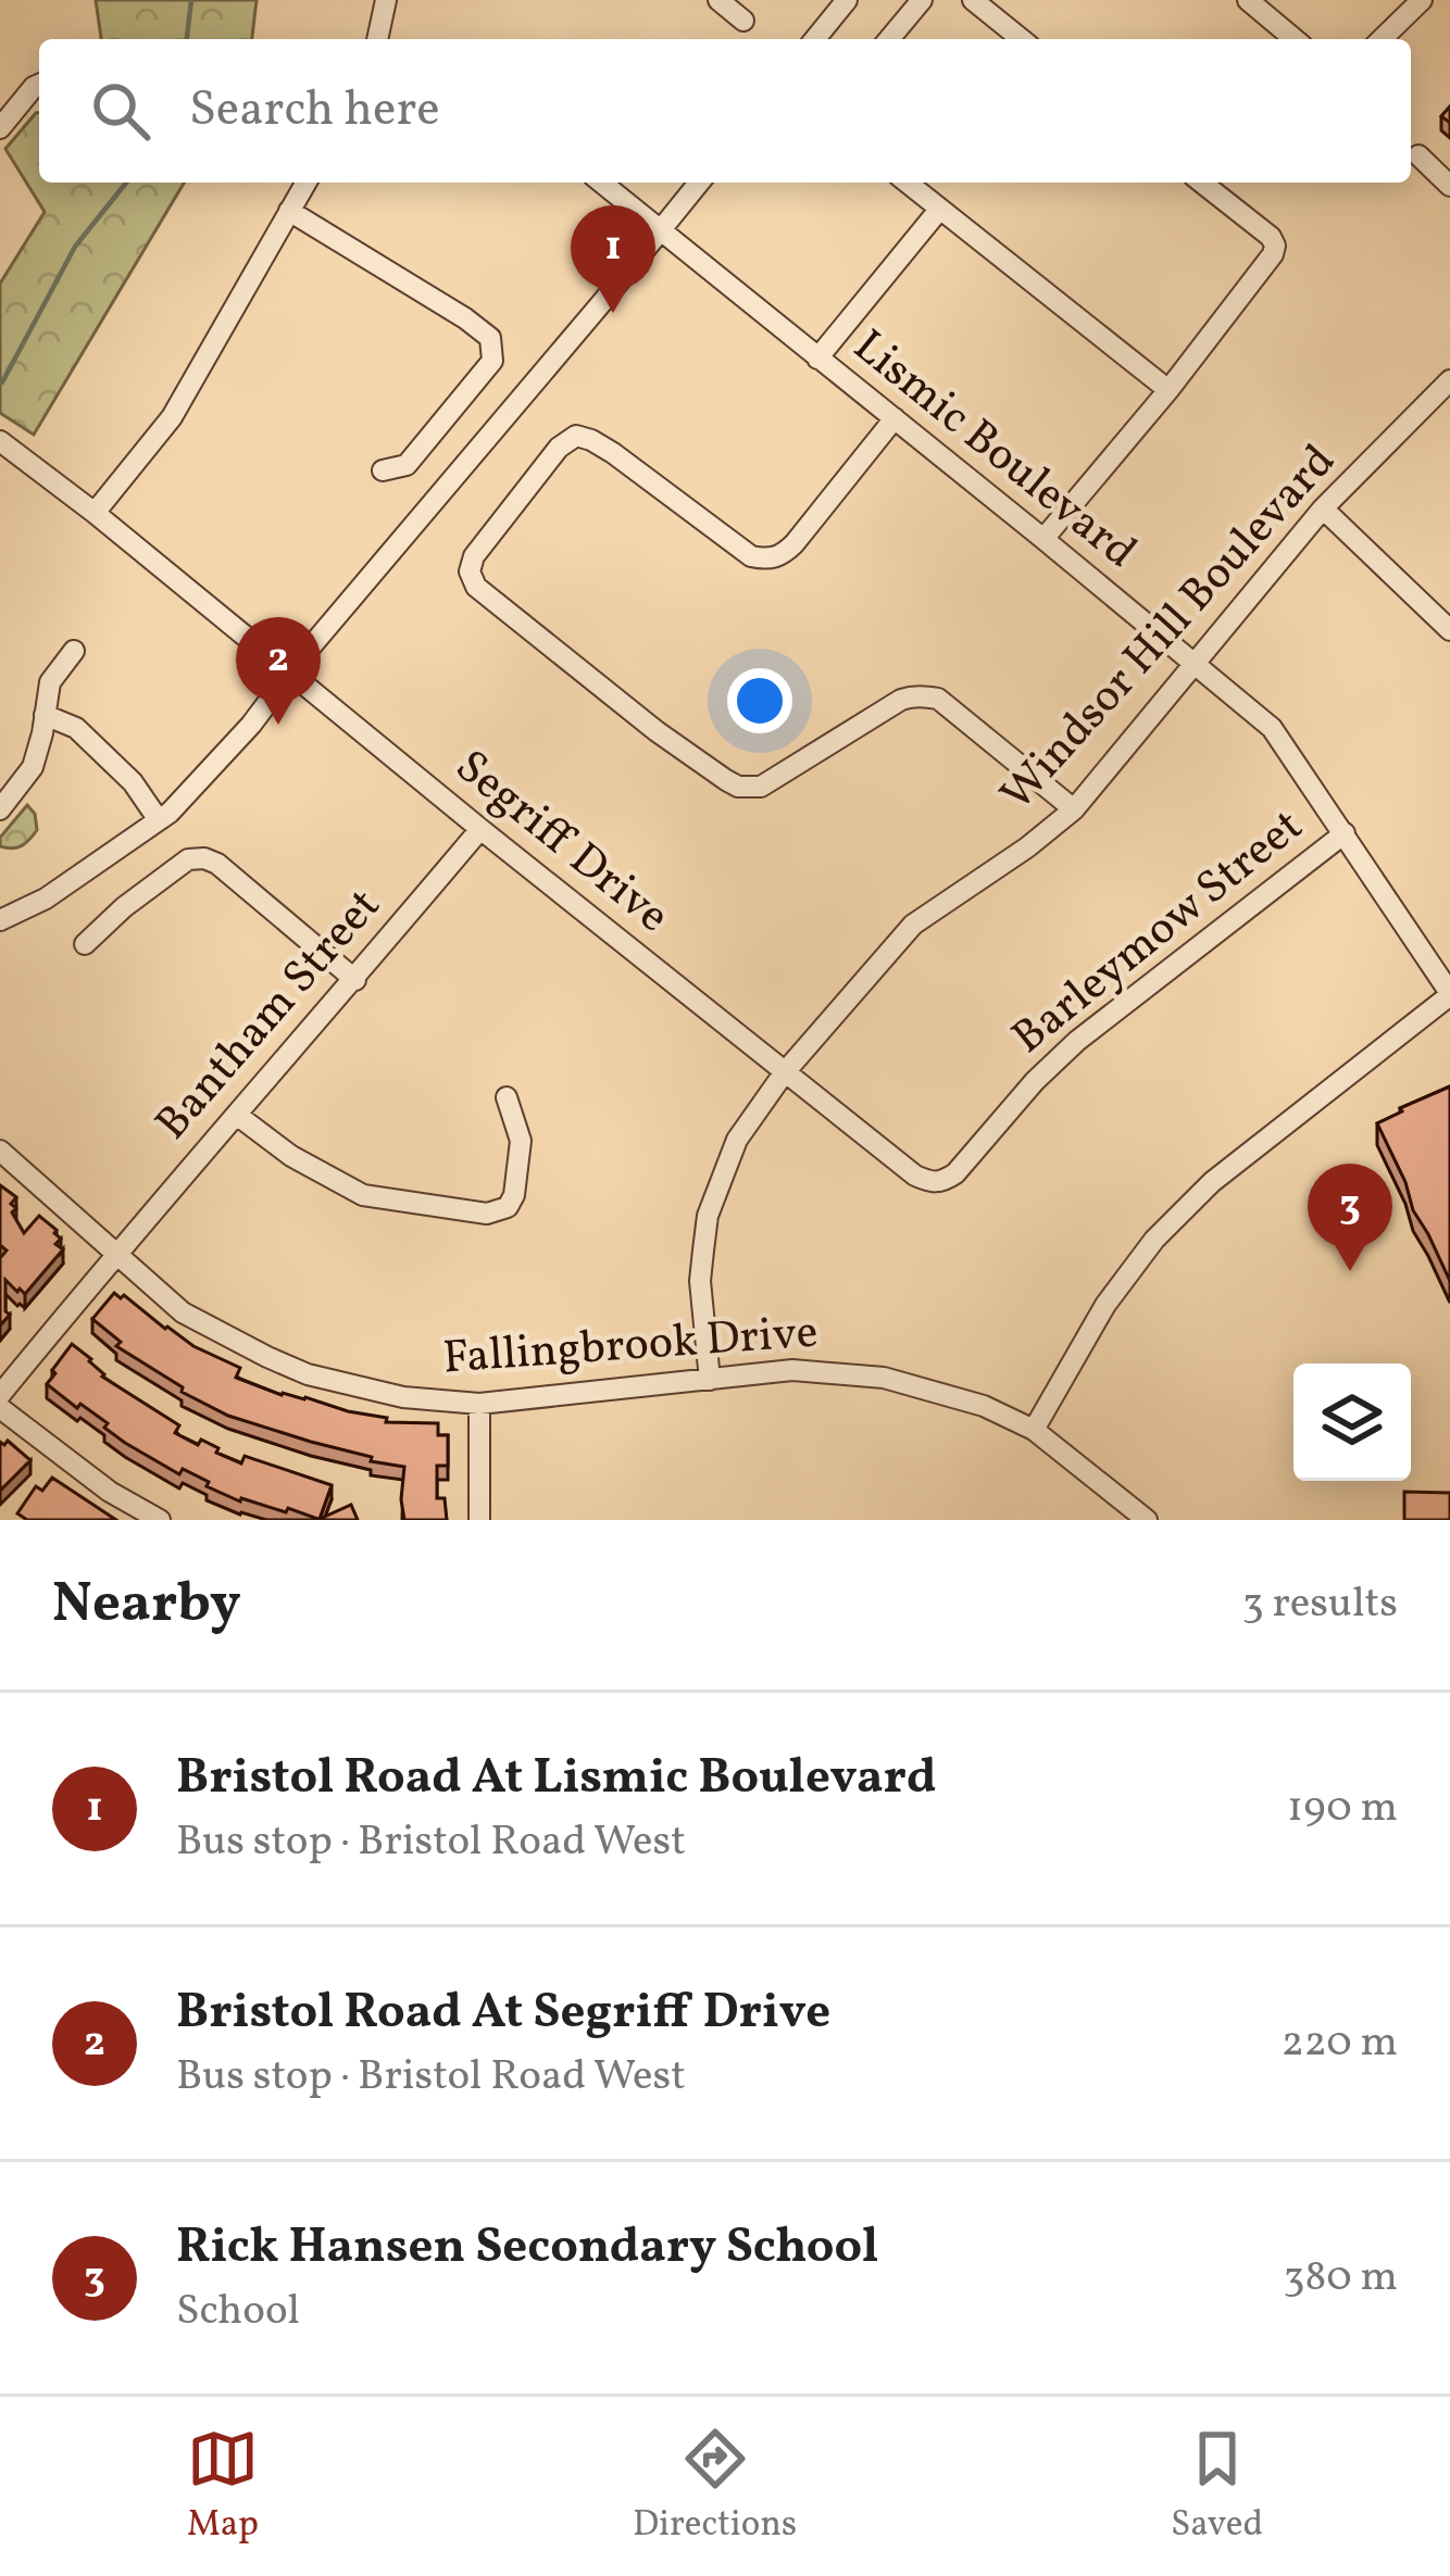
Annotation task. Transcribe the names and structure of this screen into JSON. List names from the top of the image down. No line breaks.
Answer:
{"streets":{"street":["Lismic Boulevard","Windsor Hill Boulevard","Segriff Drive","Barleymow Street","Bantham Street","Fallingbrook Drive"]},"crossings":[["Lismic Boulevard","Windsor Hill Boulevard"],["Lismic Boulevard","Barleymow Street"],["Windsor Hill Boulevard","Segriff Drive"],["Windsor Hill Boulevard","Barleymow Street"],["Windsor Hill Boulevard","Fallingbrook Drive"],["Segriff Drive","Barleymow Street"],["Segriff Drive","Bantham Street"],["Bantham Street","Fallingbrook Drive"]],"page":{"search":"Search here","pins":["1","2","3"],"heading":["Nearby","3 results"],"list":[{"mark":"1","name":"Bristol Road At Lismic Boulevard","note":"Bus stop · Bristol Road West","value":"190 m"},{"mark":"2","name":"Bristol Road At Segriff Drive","note":"Bus stop · Bristol Road West","value":"220 m"},{"mark":"3","name":"Rick Hansen Secondary School","note":"School","value":"380 m"}],"nav":["Map","Directions","Saved"]}}
